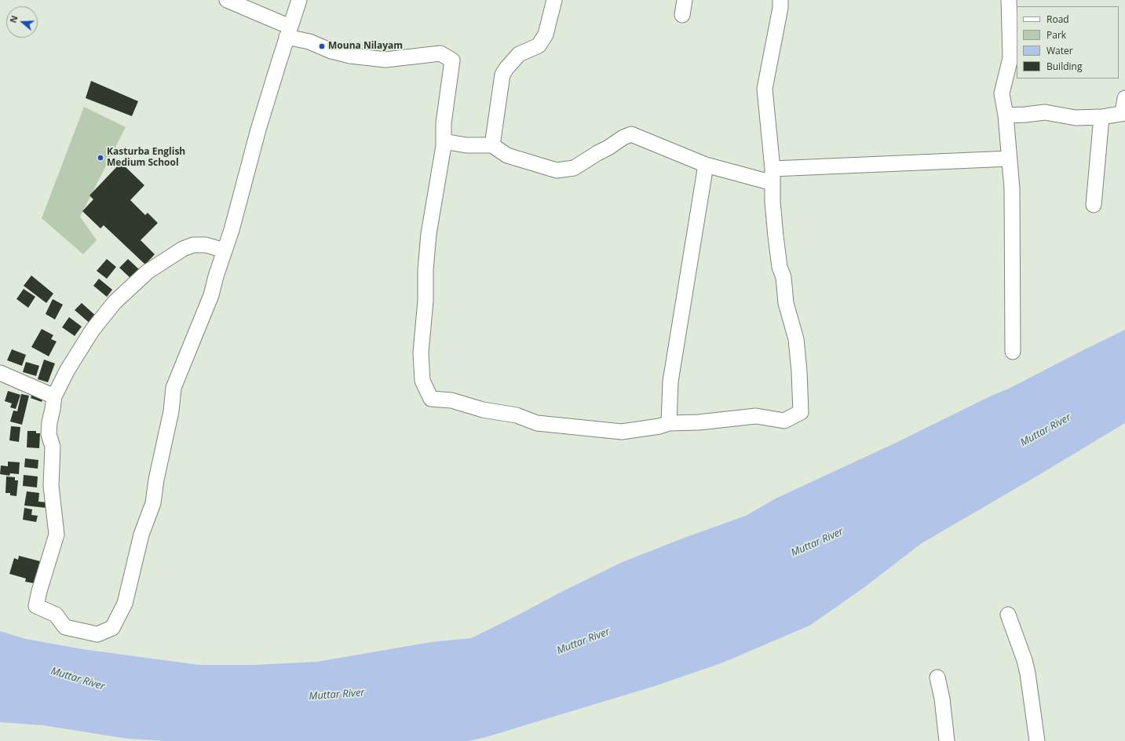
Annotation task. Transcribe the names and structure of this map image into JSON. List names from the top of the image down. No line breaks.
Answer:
{"water":["Muttar River"],"places":["Mouna Nilayam","Kasturba English Medium School"],"legend":["Road","Park","Water","Building"],"north":"left"}
